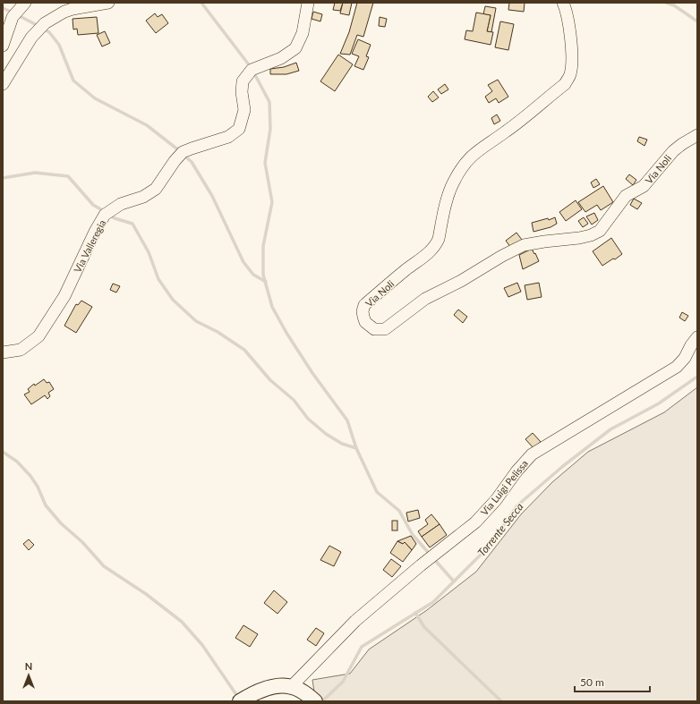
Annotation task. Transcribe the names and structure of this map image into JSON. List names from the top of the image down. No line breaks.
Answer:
{"streets":{"street":["Via Noli","Via Valleregia","Via Luigi Pelissa"]},"water":["Torrente Secca"],"scale_bar":"50 m","north":"top"}
